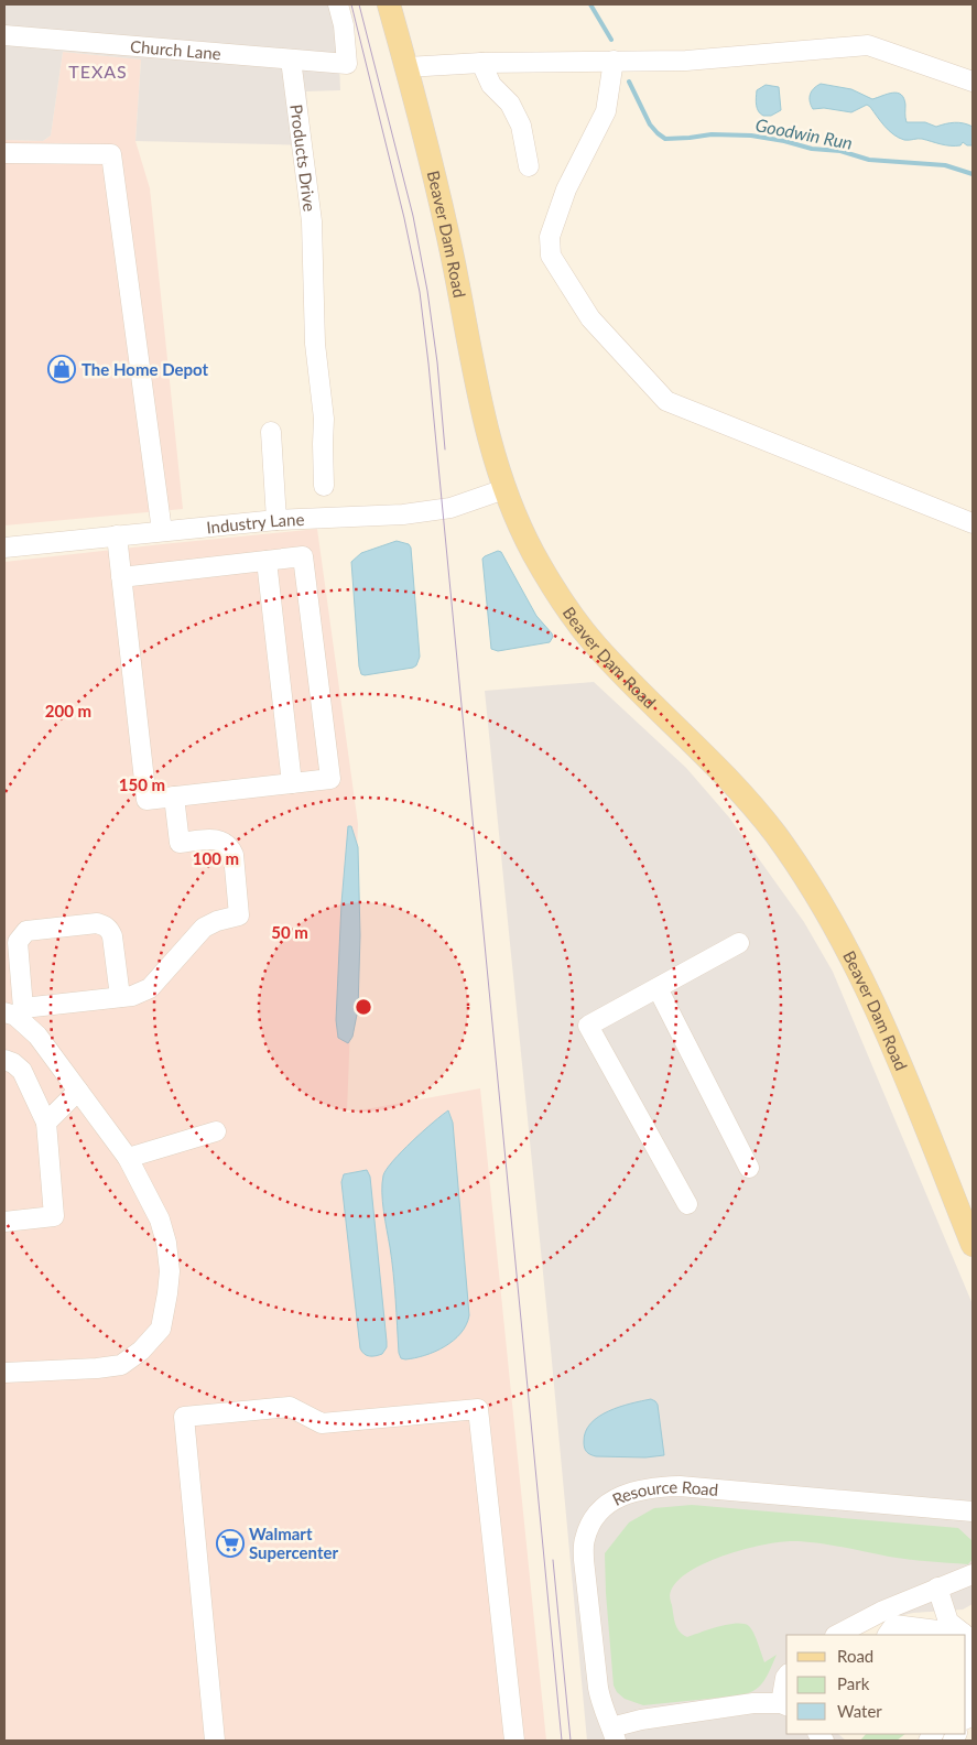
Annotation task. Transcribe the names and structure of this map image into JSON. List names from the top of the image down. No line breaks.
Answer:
{"streets":{"main road":["Beaver Dam Road"],"street":["Church Lane","Products Drive","Industry Lane","Resource Road"]},"crossings":[["Church Lane","Products Drive"],["Beaver Dam Road","Industry Lane"]],"districts":["TEXAS"],"water":["Goodwin Run"],"places":{"shop":["The Home Depot"],"supermarket":["Walmart Supercenter"]},"legend":["Road","Park","Water"],"rings":["200 m","150 m","100 m","50 m"]}
